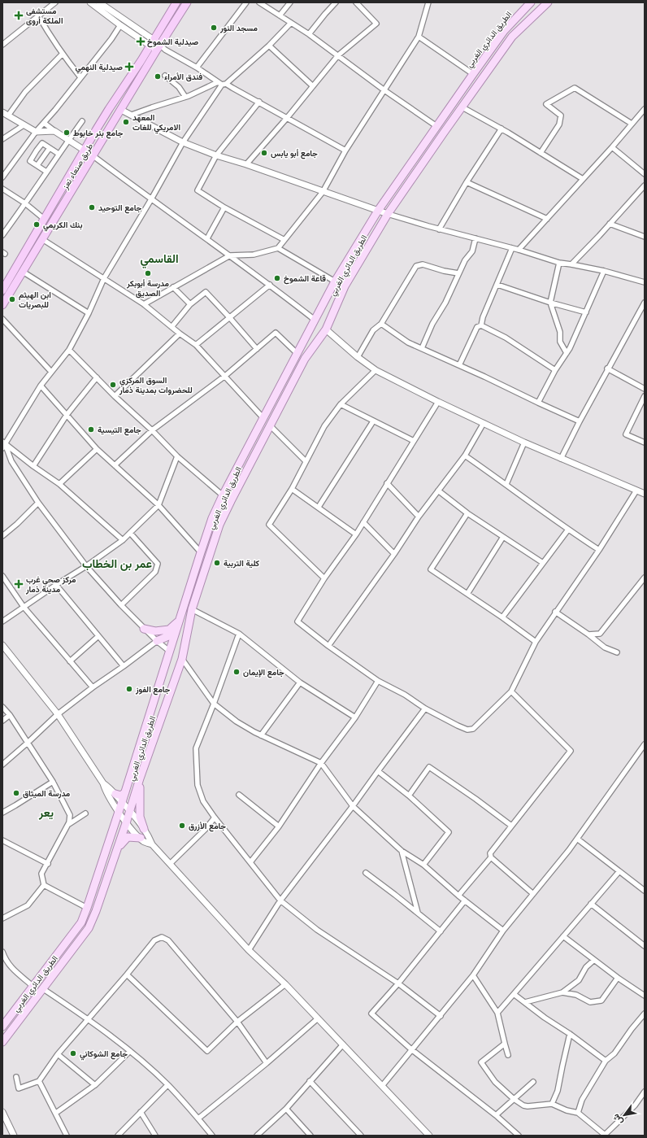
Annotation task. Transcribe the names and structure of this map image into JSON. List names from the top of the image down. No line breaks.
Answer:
{"streets":{"highway":["طريق صنعاء تعز"],"main road":["الطريق الدائري الغربي"]},"districts":["القاسمي","عمر بن الخطاب","يعر"],"places":{"health":["مستشفى الملكة أروى","صيدلية الشموخ","صيدلية النهمي","مركز صحي غرب مدينة ذمار"],"other":["مسجد النور","فندق الأمراء","المعهد الامريكي للغات","جامع بئر خابوط","جامع أبو يابس","جامع التوحيد","بنك الكريمي","مدرسة أبوبكر الصديق","قاعة الشموخ","ابن الهيثم للبصريات","السوق المركزي للحضروات بمدينة ذمار","جامع التيسية","كلية التربية","جامع الإيمان","جامع الفوز","مدرسة الميثاق","جامع الأزرق","جامع الشوكاني"]},"north":"bottom left"}
